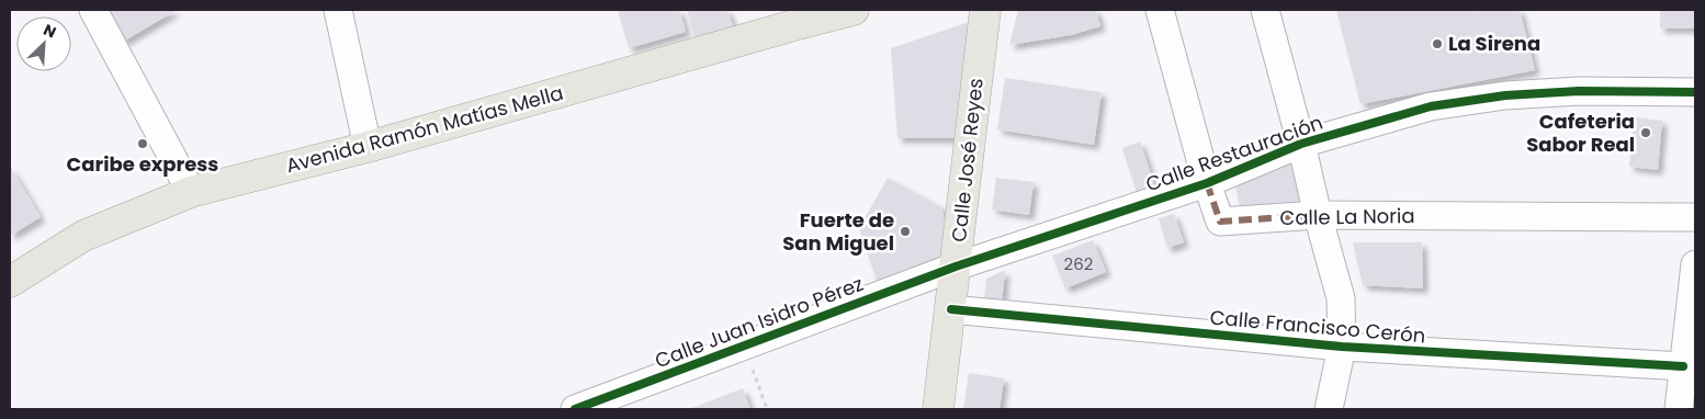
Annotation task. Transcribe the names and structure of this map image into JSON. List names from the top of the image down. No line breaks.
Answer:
{"streets":{"main road":["Avenida Ramón Matías Mella","Calle José Reyes"],"street":["Calle Restauración","Calle La Noria","Calle Juan Isidro Pérez","Calle Francisco Cerón"]},"crossings":[["Calle Restauración","Calle José Reyes"],["Calle Restauración","Calle La Noria"],["Calle Restauración","Calle Juan Isidro Pérez"],["Calle José Reyes","Calle Juan Isidro Pérez"],["Calle José Reyes","Calle Francisco Cerón"]],"places":["La Sirena","Cafeteria Sabor Real","Caribe express","Fuerte de San Miguel"],"house_numbers":["262"],"north":"top right"}
